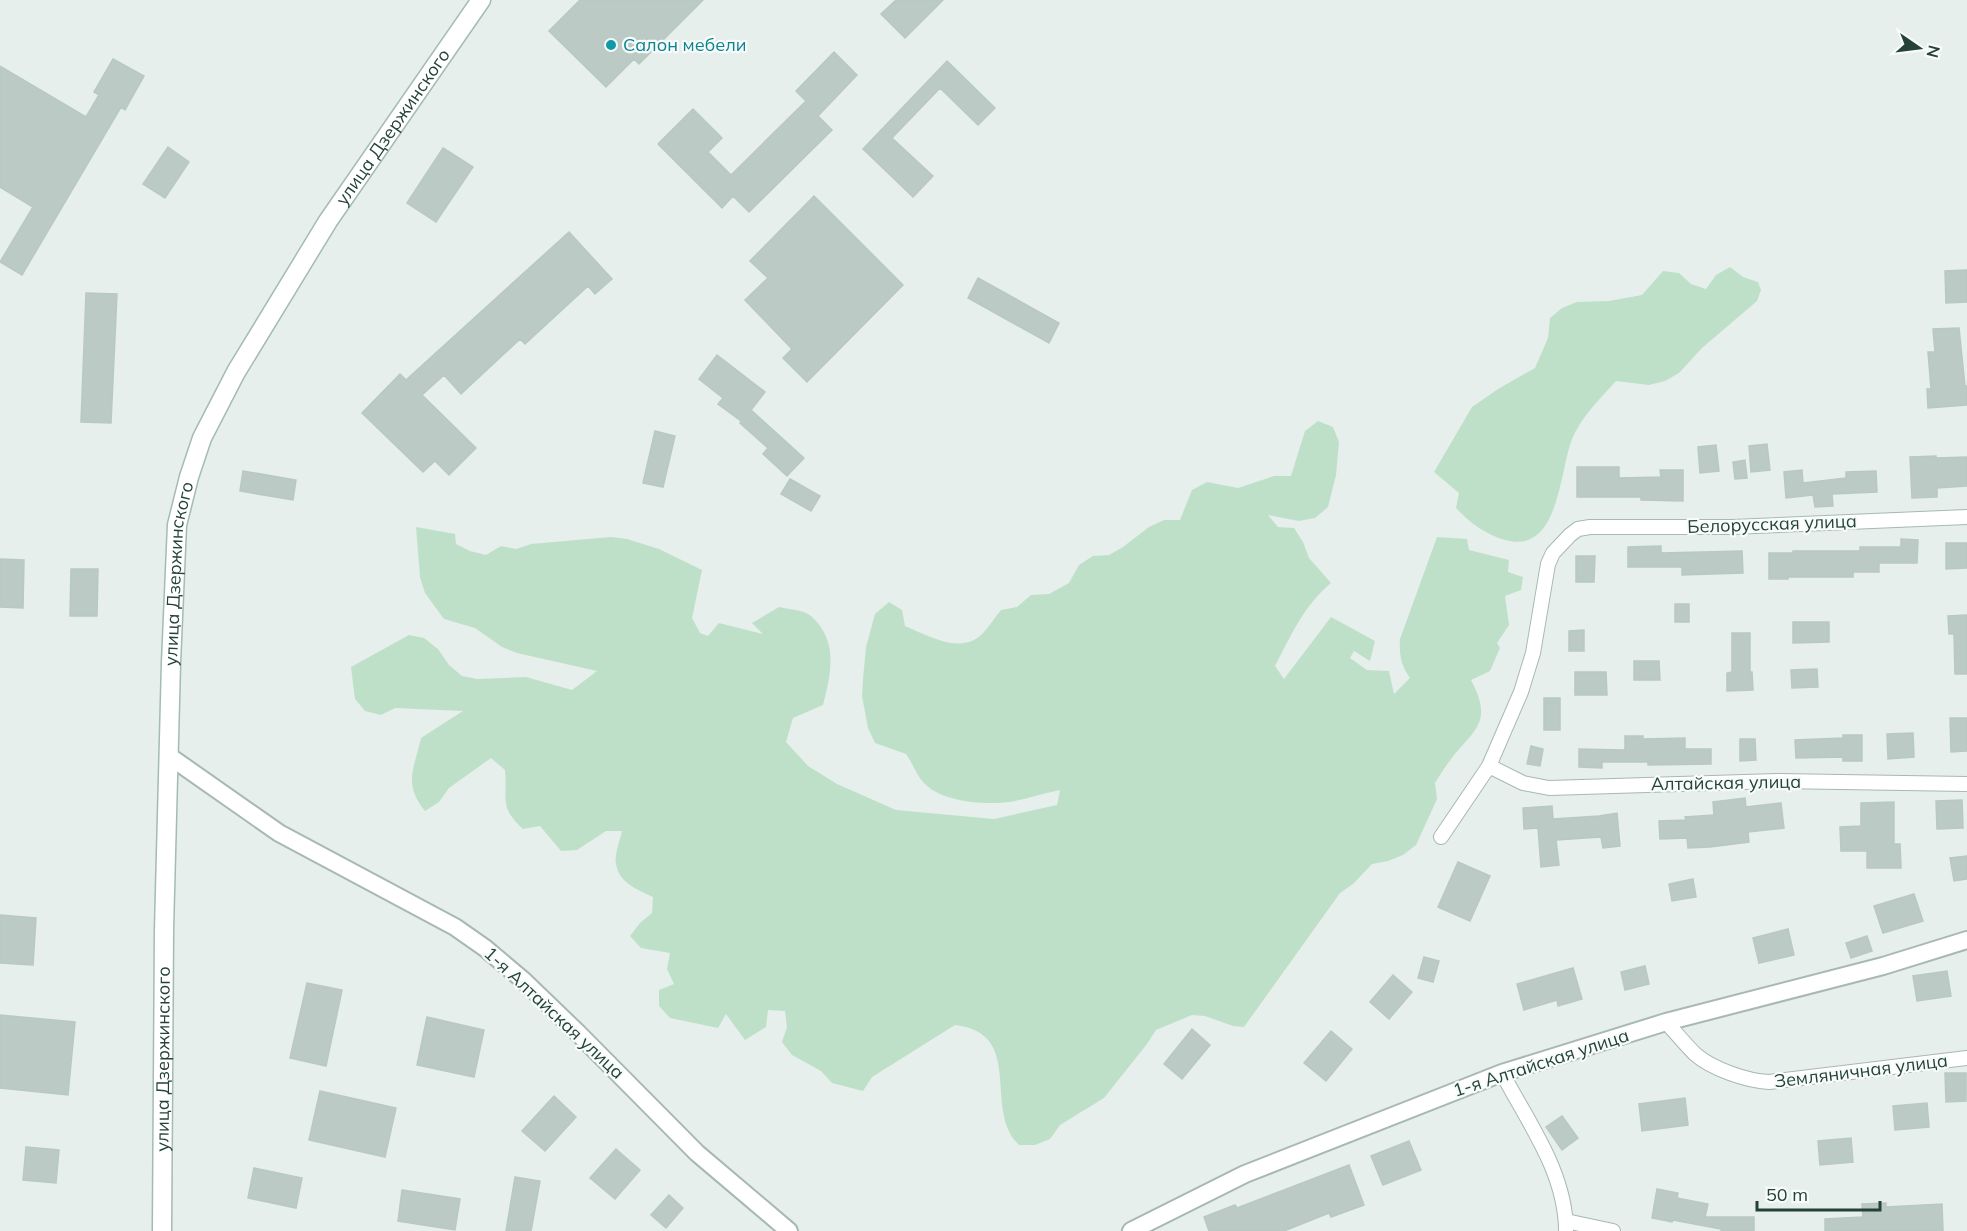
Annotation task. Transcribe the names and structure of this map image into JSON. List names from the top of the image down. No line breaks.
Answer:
{"streets":{"main road":["улица Дзержинского"],"street":["Белорусская улица","Алтайская улица","1-я Алтайская улица","Земляничная улица"]},"crossings":[["улица Дзержинского","1-я Алтайская улица"],["Белорусская улица","Алтайская улица"],["1-я Алтайская улица","Земляничная улица"]],"places":["Салон мебели"],"scale_bar":"50 m","north":"right"}
